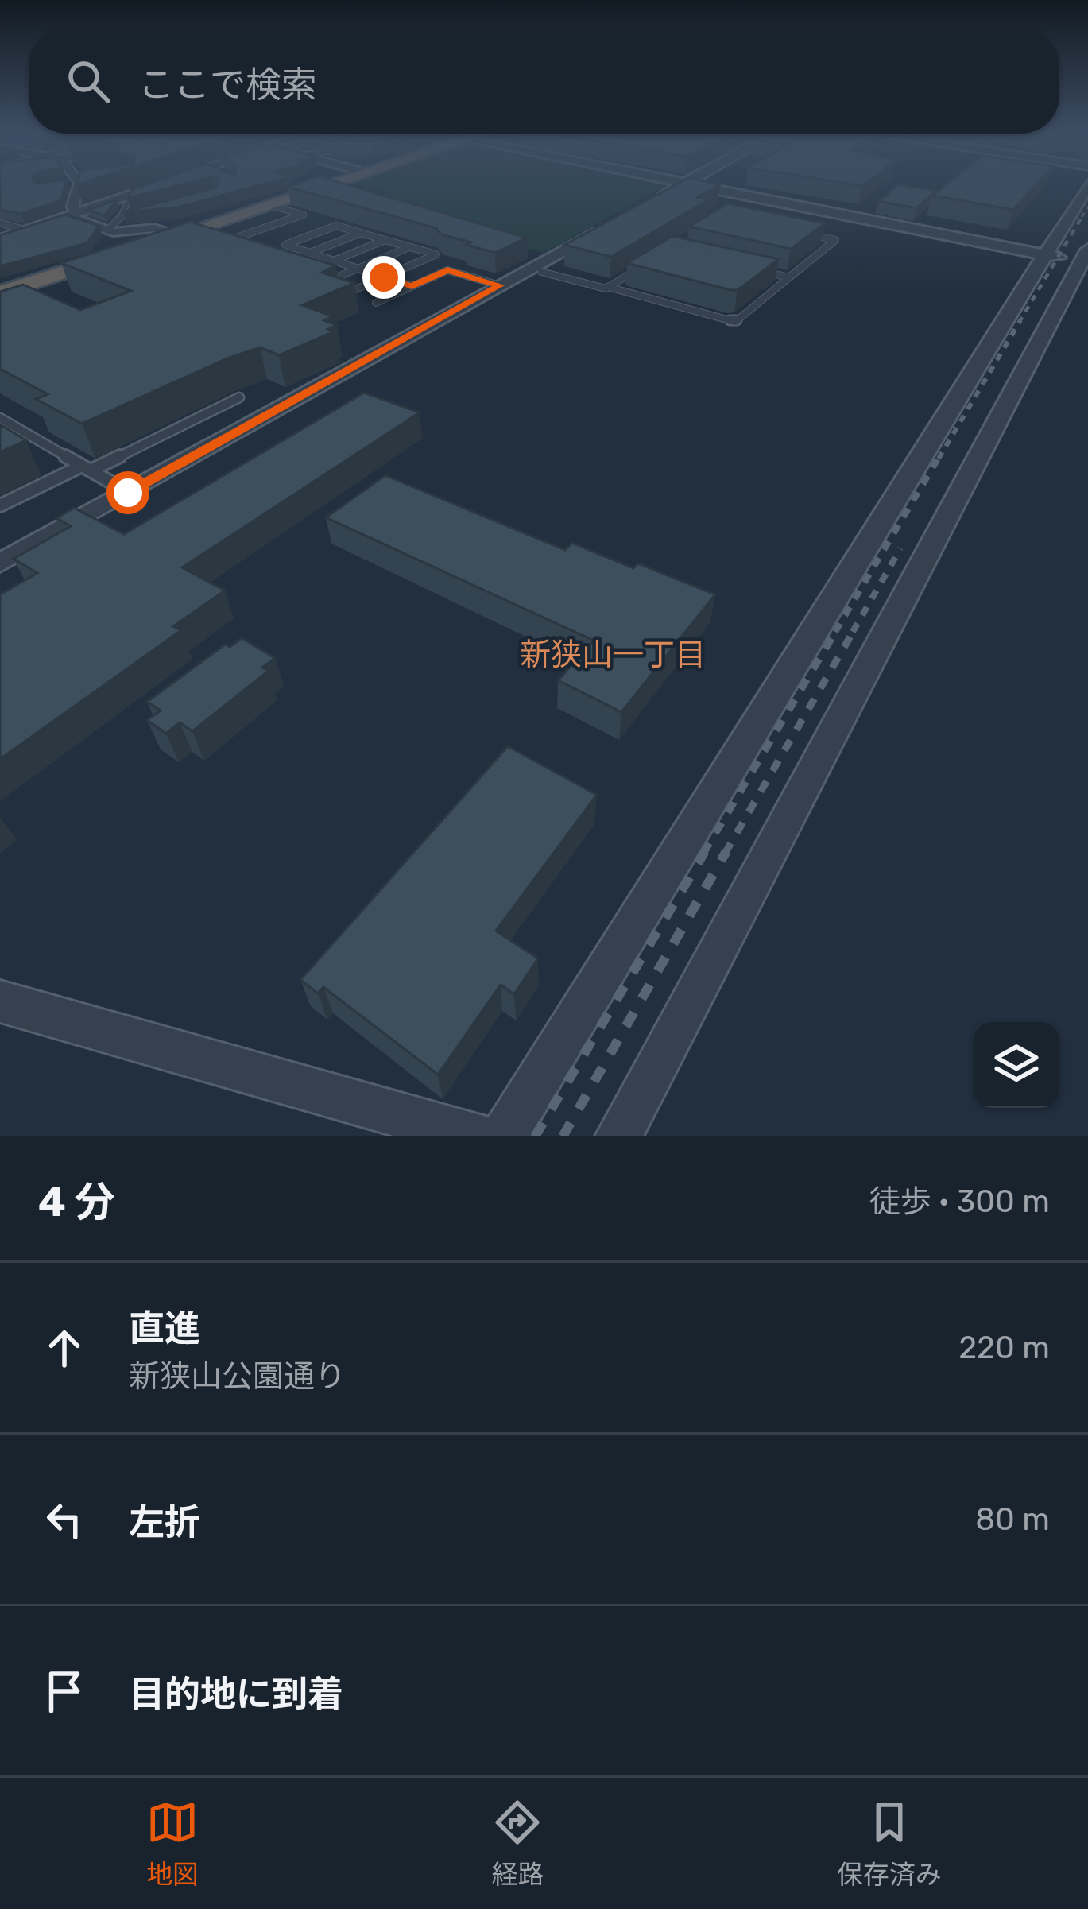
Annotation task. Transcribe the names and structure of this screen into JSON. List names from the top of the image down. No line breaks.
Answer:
{"districts":["新狭山一丁目"],"page":{"search":"ここで検索","heading":["4 分","徒歩 · 300 m"],"list":[["直進","新狭山公園通り","220 m"],["左折","80 m"],"目的地に到着"],"nav":["地図","経路","保存済み"]}}
